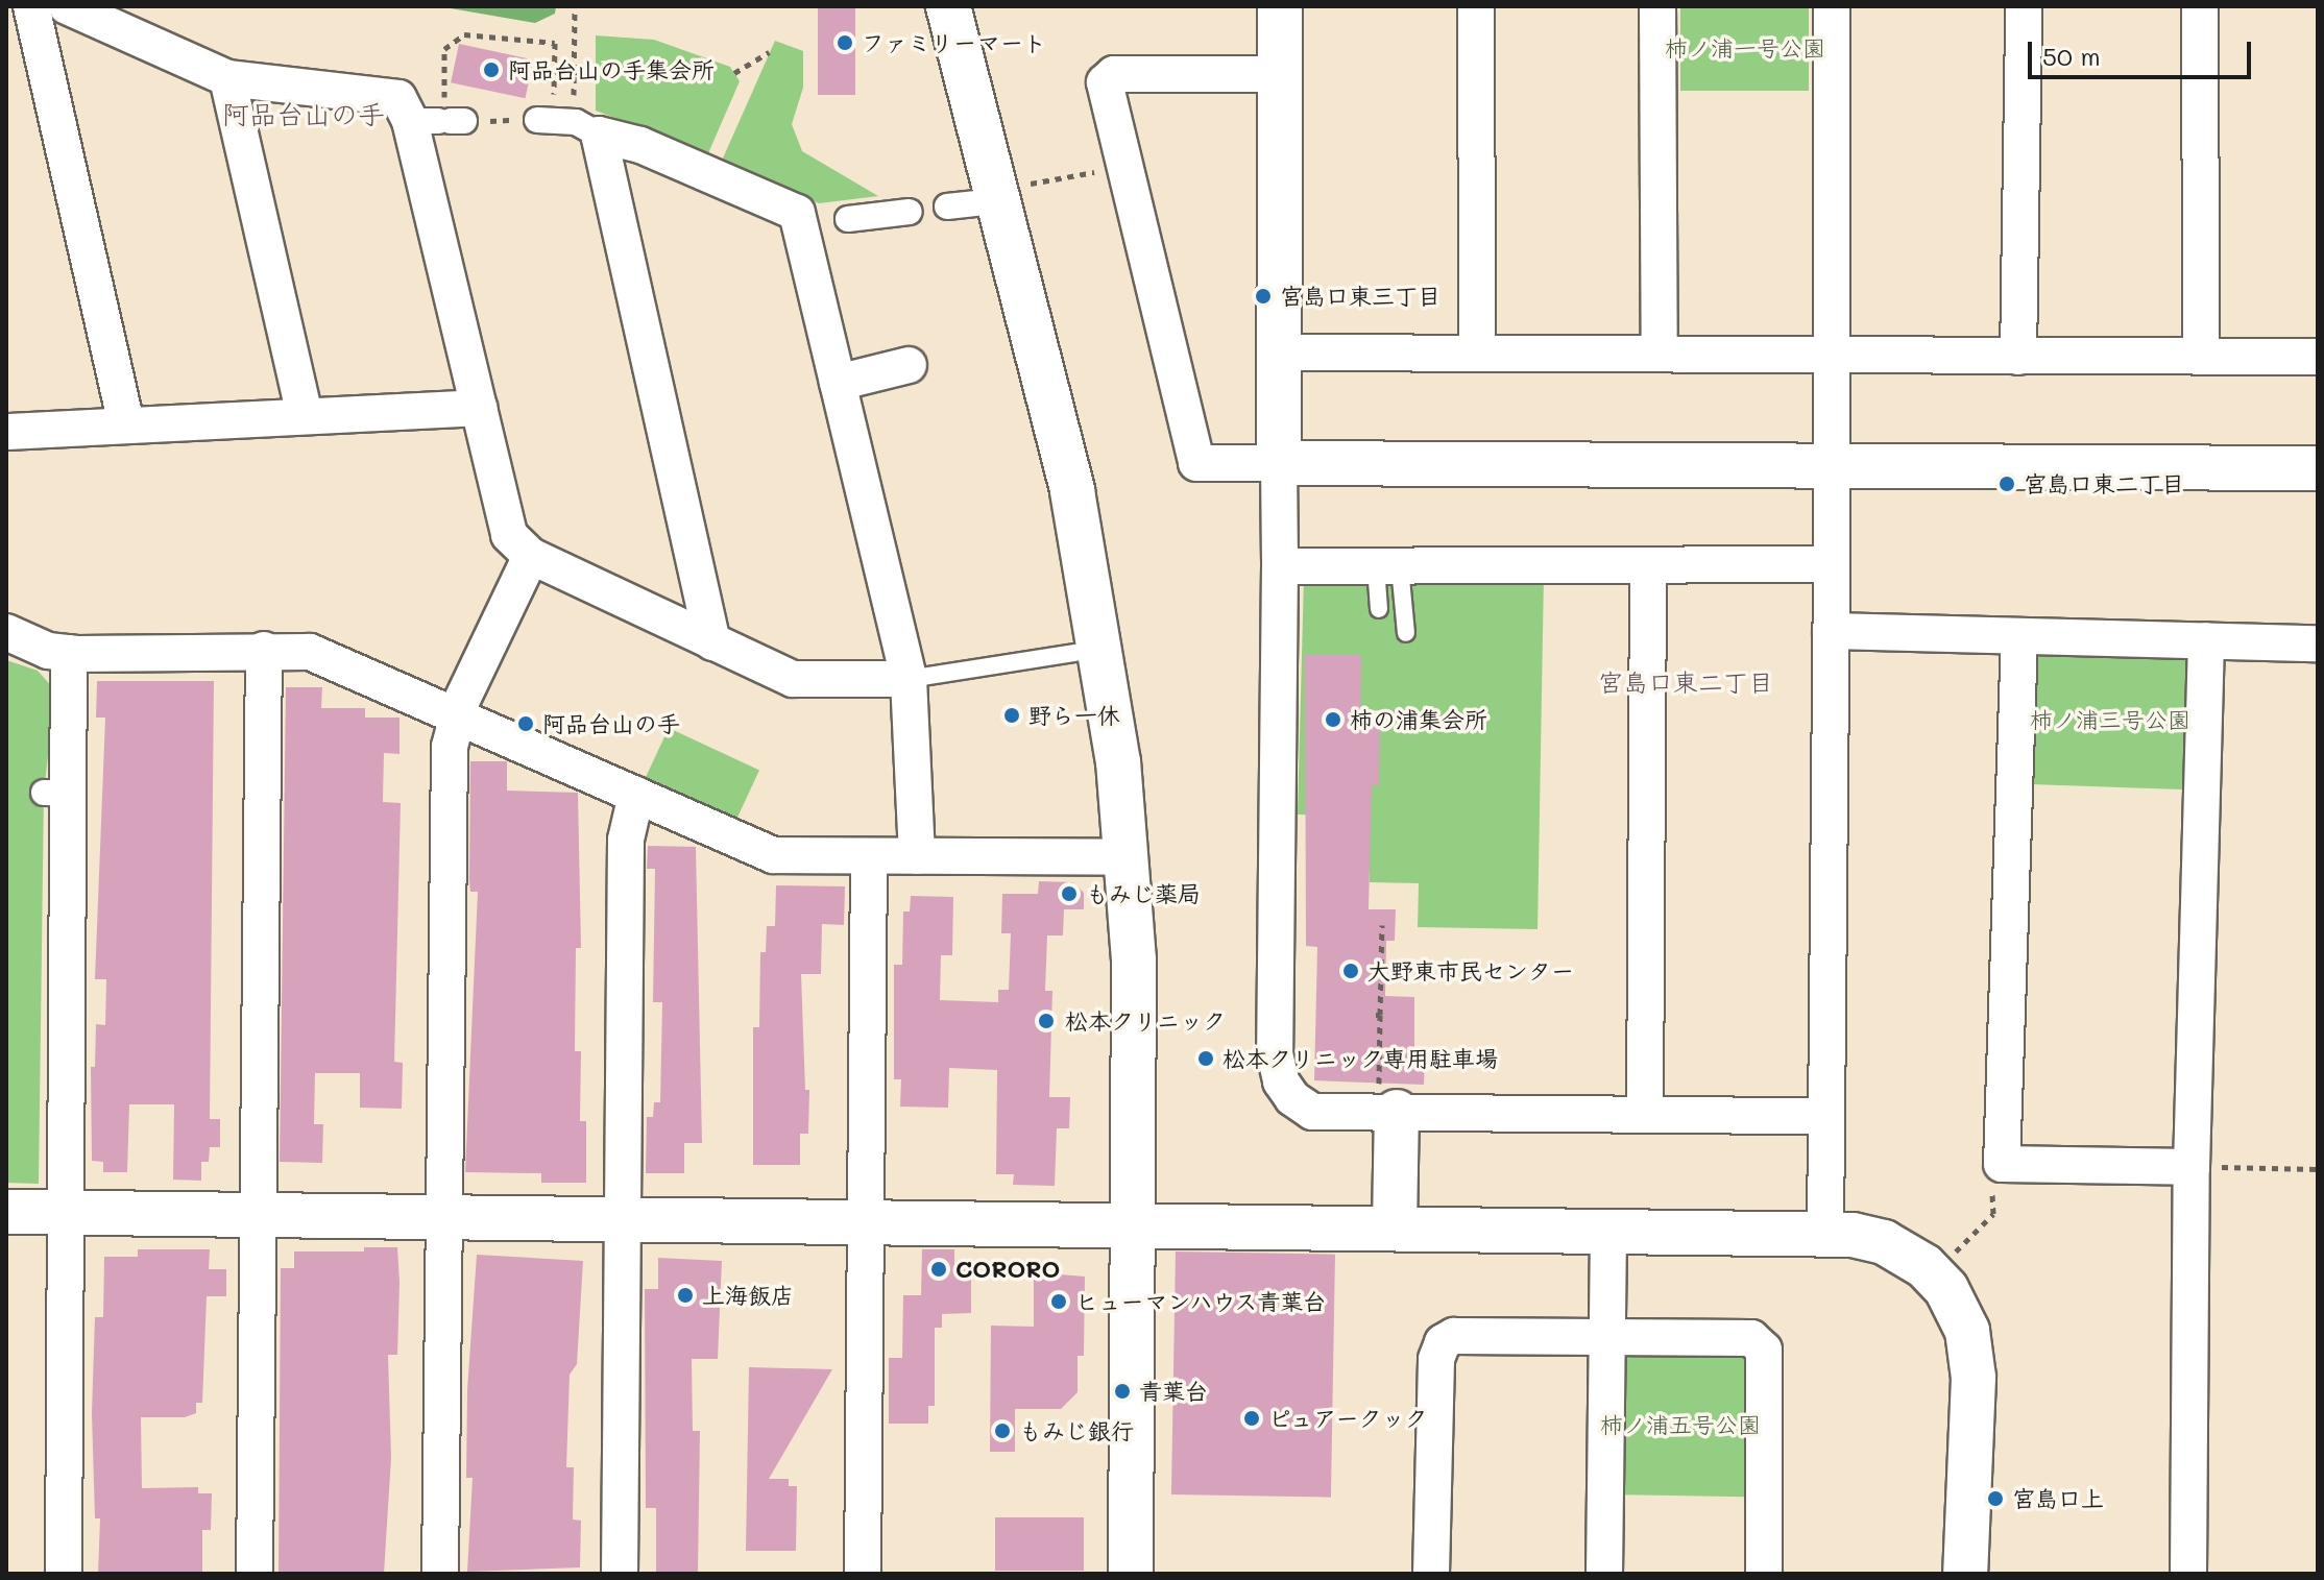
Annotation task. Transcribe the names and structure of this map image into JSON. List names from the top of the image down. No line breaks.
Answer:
{"districts":["阿品台山の手","宮島口東二丁目"],"parks":["柿ノ浦一号公園","柿ノ浦三号公園","柿ノ浦五号公園"],"places":["ファミリーマート","阿品台山の手集会所","宮島口東三丁目","宮島口東二丁目","野ら一休","柿の浦集会所","阿品台山の手","もみじ薬局","大野東市民センター","松本クリニック","松本クリニック専用駐車場","CORORO","上海飯店","ヒューマンハウス青葉台","青葉台","ピュアークック","もみじ銀行","宮島口上"],"scale_bar":"50 m"}
